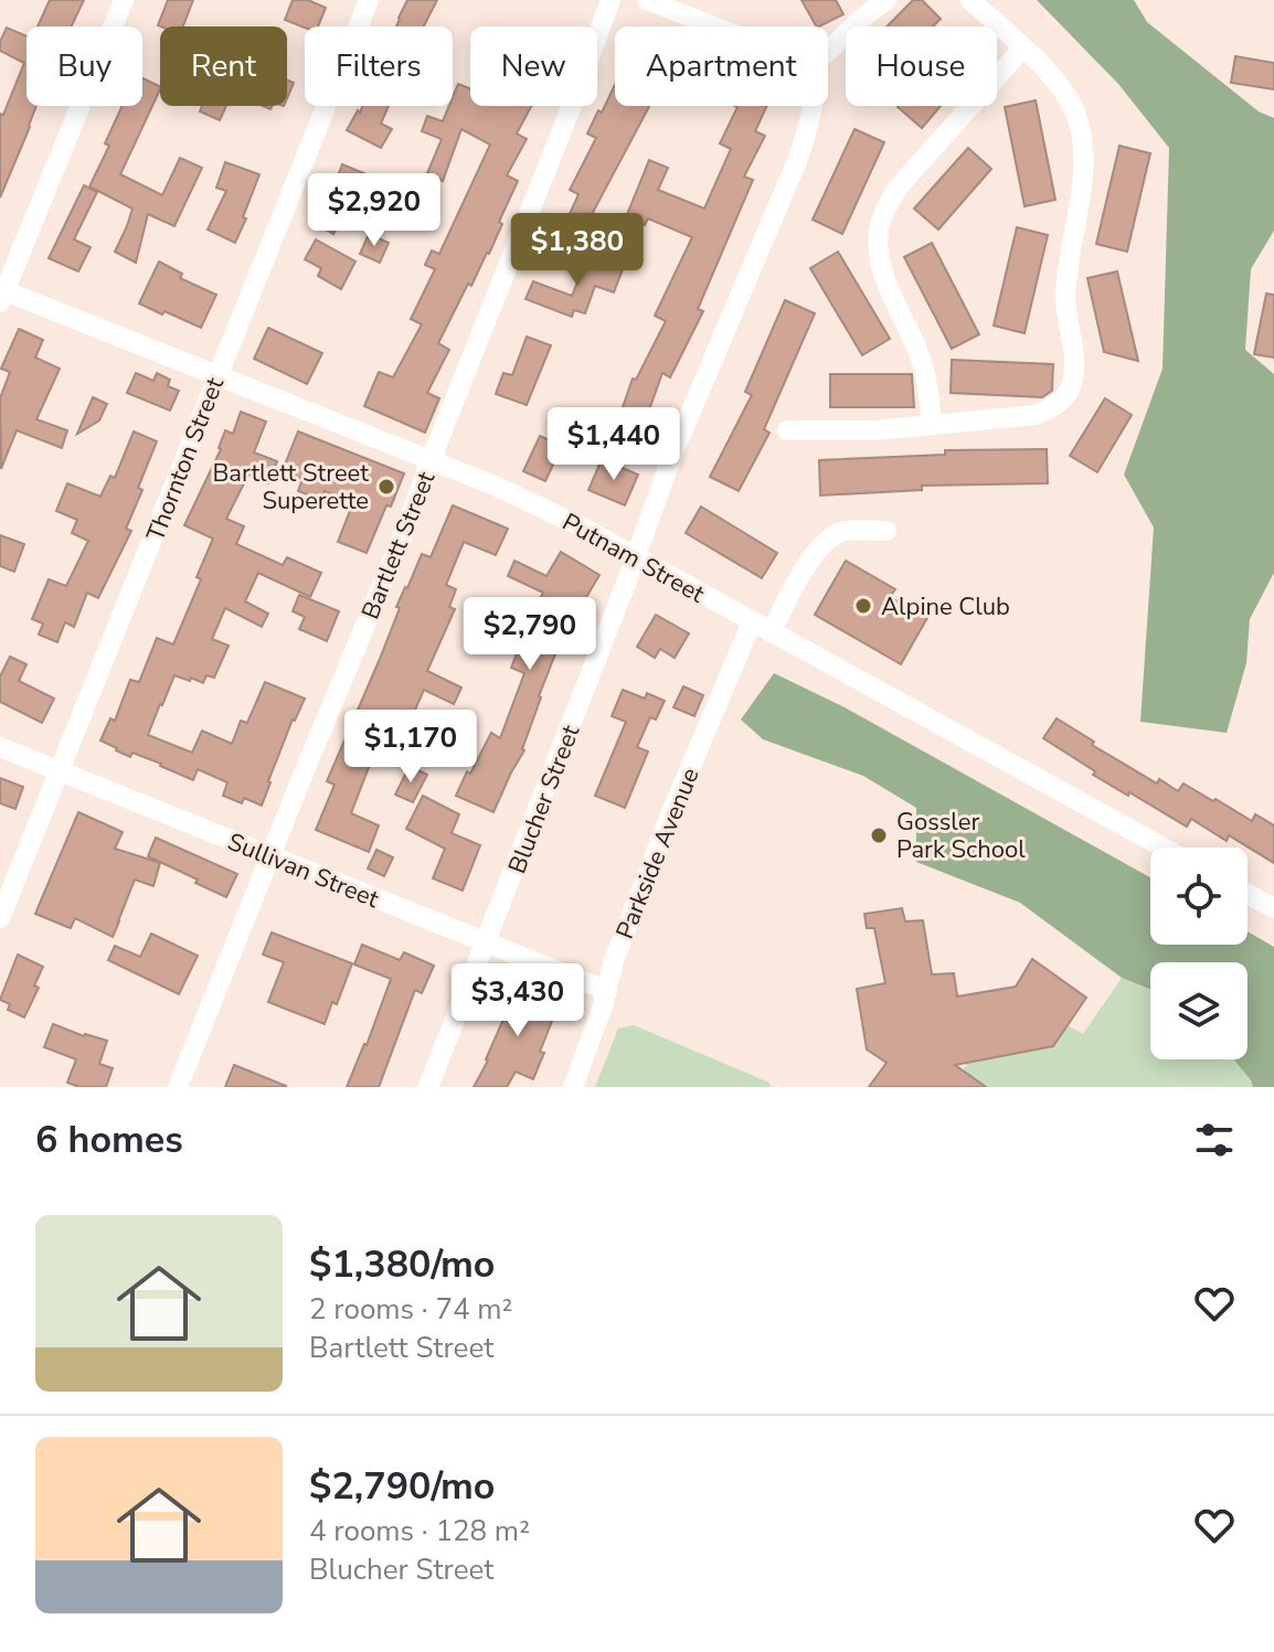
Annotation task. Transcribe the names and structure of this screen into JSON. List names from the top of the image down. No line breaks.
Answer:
{"streets":{"street":["Thornton Street","Bartlett Street","Putnam Street","Blucher Street","Parkside Avenue","Sullivan Street"]},"crossings":[["Thornton Street","Putnam Street"],["Thornton Street","Sullivan Street"],["Bartlett Street","Putnam Street"],["Bartlett Street","Sullivan Street"],["Putnam Street","Blucher Street"],["Putnam Street","Parkside Avenue"],["Blucher Street","Sullivan Street"],["Parkside Avenue","Sullivan Street"]],"places":["Bartlett Street Superette","Alpine Club","Gossler Park School"],"page":{"chip":["Buy","Rent","Filters","New","Apartment","House"],"price":["$2,920","$1,380","$1,440","$2,790","$1,170","$3,430"],"heading":"6 homes","list":[{"name":"$1,380/mo","note":"2 rooms · 74 m² · Bartlett Street"},{"name":"$2,790/mo","note":"4 rooms · 128 m² · Blucher Street"}]}}
